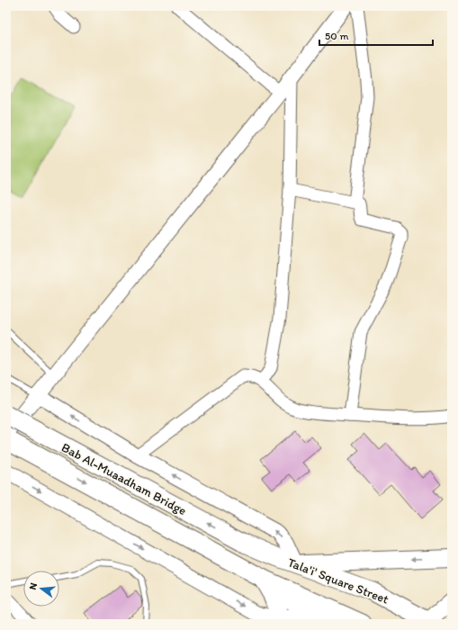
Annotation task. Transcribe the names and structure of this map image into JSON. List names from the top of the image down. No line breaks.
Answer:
{"streets":{"main road":["Bab Al-Muaadham Bridge","Tala'i' Square Street"]},"crossings":[["Bab Al-Muaadham Bridge","Tala'i' Square Street"]],"scale_bar":"50 m","north":"left"}
